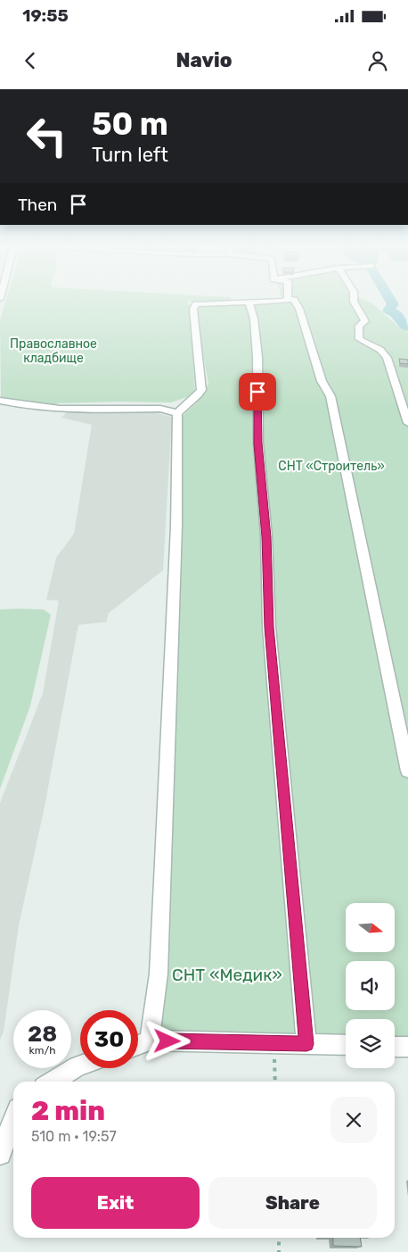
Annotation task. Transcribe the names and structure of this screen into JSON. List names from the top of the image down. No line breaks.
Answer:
{"parks":["Православное кладбище","СНТ «Строитель»","СНТ «Медик»"],"north":"right","page":{"status":"19:55","header":"Navio","turn":["50 m","Turn left"],"then":"Then","speed":"28 km/h","limit":"30","heading":["2 min","510 m · 19:57"],"buttons":["Exit","Share"]}}
